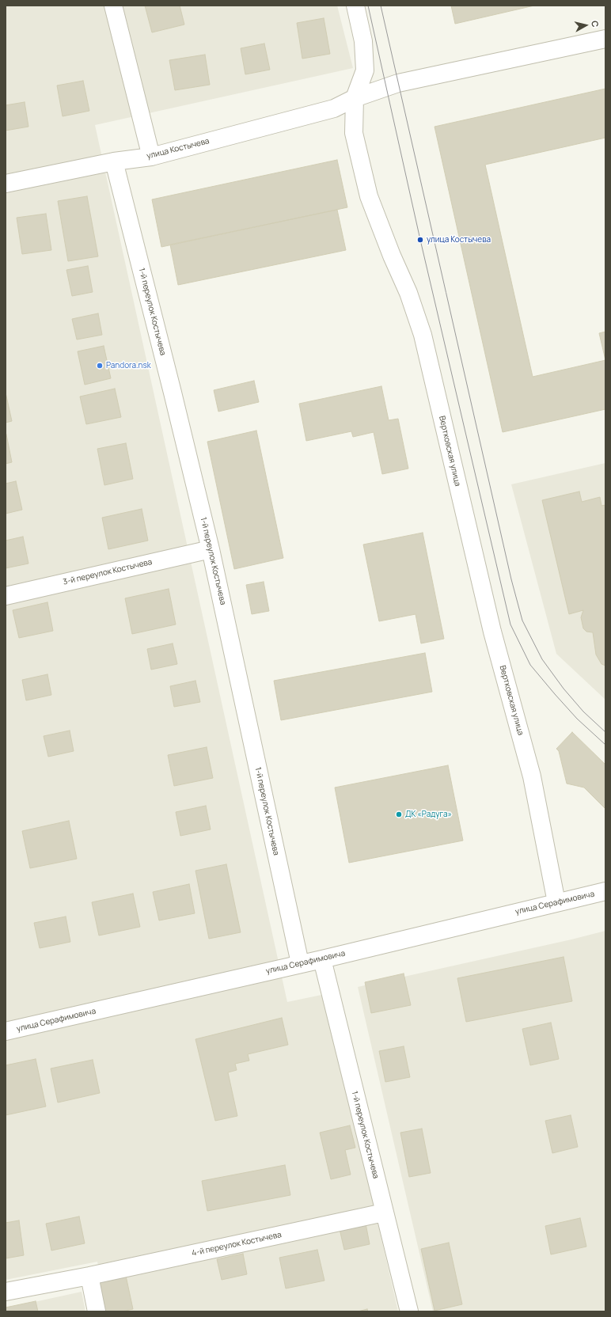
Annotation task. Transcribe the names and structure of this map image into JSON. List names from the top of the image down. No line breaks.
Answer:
{"streets":{"street":["улица Костычева","1-й переулок Костычева","Вертковская улица","3-й переулок Костычева","улица Серафимовича","4-й переулок Костычева"]},"crossings":[["улица Костычева","1-й переулок Костычева"],["улица Костычева","Вертковская улица"],["1-й переулок Костычева","3-й переулок Костычева"],["1-й переулок Костычева","улица Серафимовича"],["1-й переулок Костычева","4-й переулок Костычева"],["Вертковская улица","улица Серафимовича"]],"places":["улица Костычева","Pandora.nsk","ДК «Радуга»"],"north":"right"}
